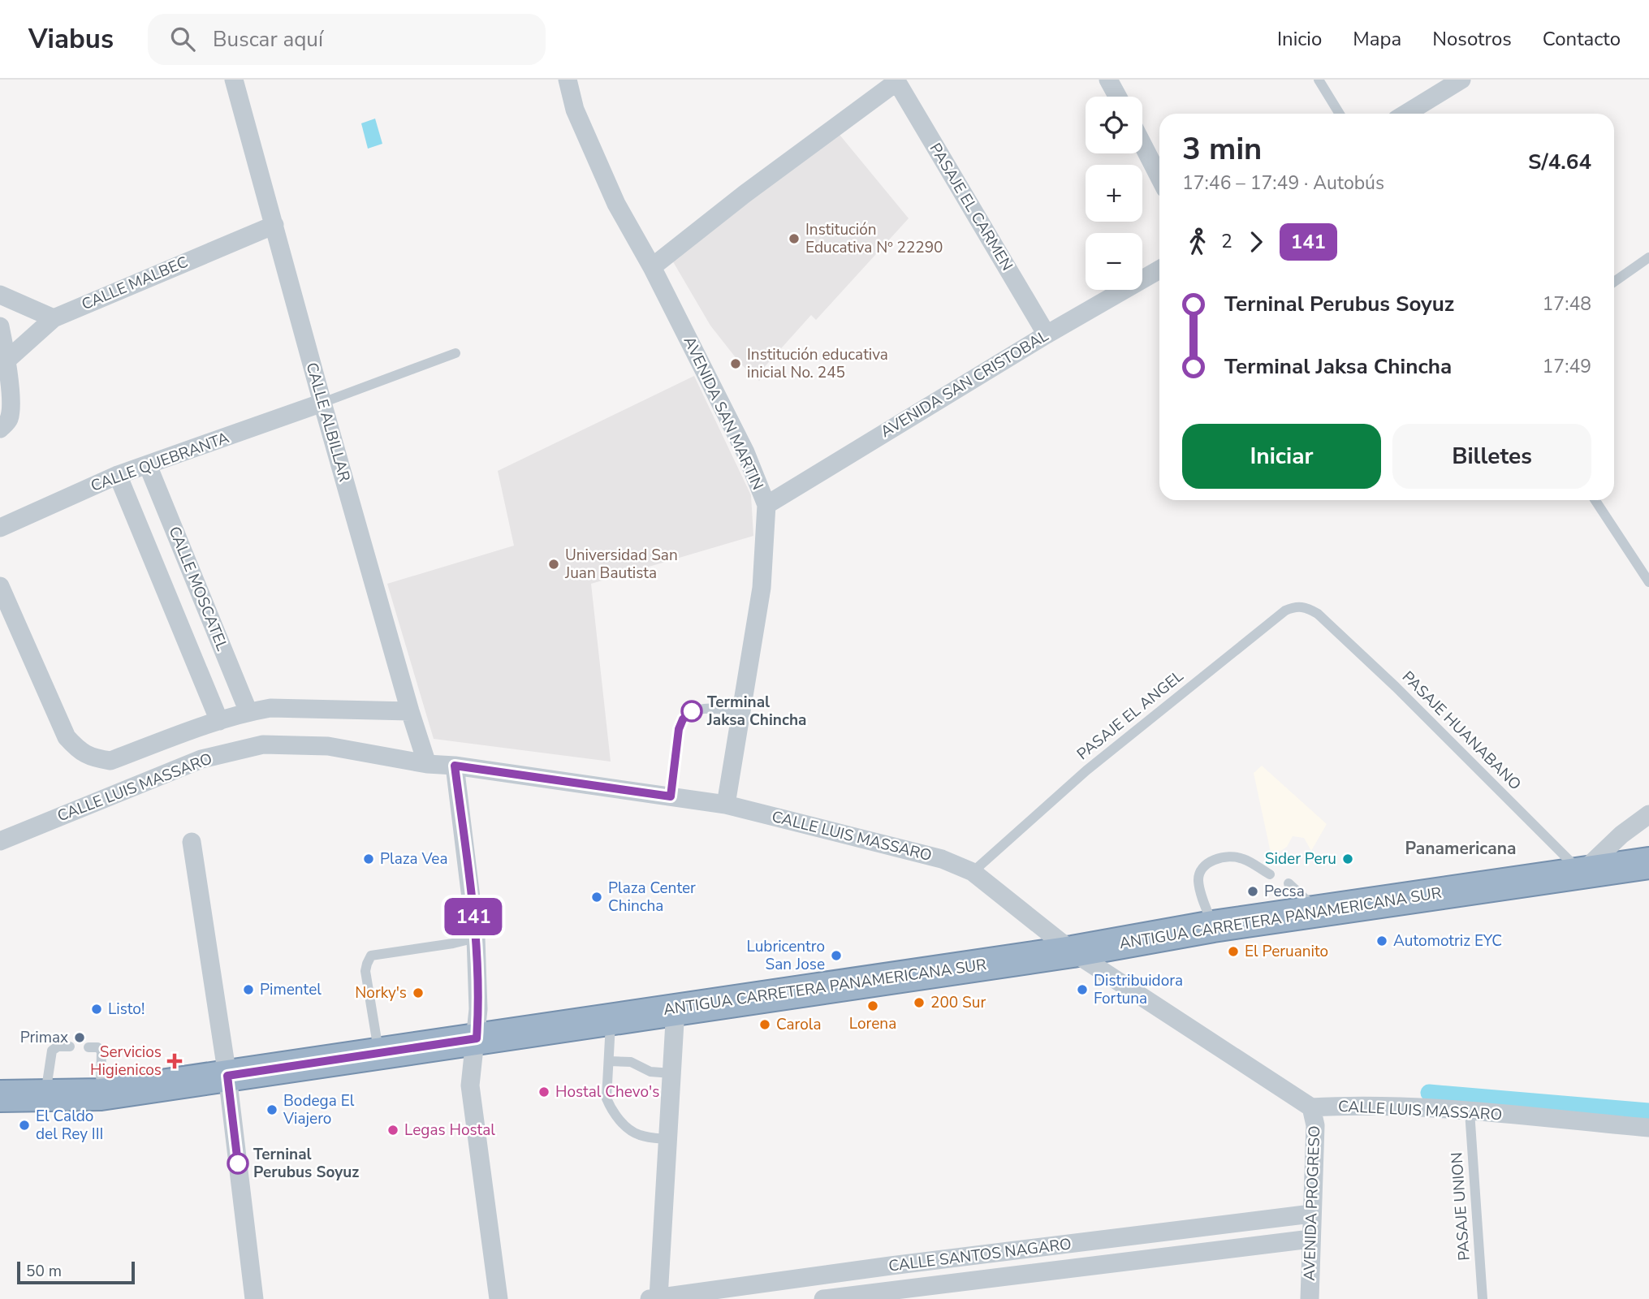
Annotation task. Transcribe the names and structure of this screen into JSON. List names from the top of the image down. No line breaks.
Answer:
{"streets":{"highway":["ANTIGUA CARRETERA PANAMERICANA SUR"],"street":["PASAJE EL CARMEN","CALLE MALBEC","AVENIDA SAN CRISTOBAL","AVENIDA SAN MARTIN","CALLE ALBILLAR","CALLE QUEBRANTA","CALLE MOSCATEL","CALLE LUIS MASSARO","AVENIDA PROGRESO","CALLE SANTOS NAGARO"],"lane":["PASAJE EL ANGEL","PASAJE HUANABANO","PASAJE UNION"]},"crossings":[["PASAJE EL CARMEN","AVENIDA SAN CRISTOBAL"],["CALLE MALBEC","CALLE ALBILLAR"],["AVENIDA SAN CRISTOBAL","AVENIDA SAN MARTIN"],["AVENIDA SAN MARTIN","CALLE LUIS MASSARO"],["CALLE ALBILLAR","CALLE QUEBRANTA"],["CALLE ALBILLAR","CALLE LUIS MASSARO"],["CALLE QUEBRANTA","CALLE MOSCATEL"],["PASAJE EL ANGEL","PASAJE HUANABANO"],["PASAJE EL ANGEL","CALLE LUIS MASSARO"],["PASAJE HUANABANO","ANTIGUA CARRETERA PANAMERICANA SUR"],["CALLE LUIS MASSARO","ANTIGUA CARRETERA PANAMERICANA SUR"],["CALLE LUIS MASSARO","AVENIDA PROGRESO"],["CALLE LUIS MASSARO","PASAJE UNION"],["AVENIDA PROGRESO","CALLE SANTOS NAGARO"]],"districts":["Panamericana"],"places":{"other":["Institución Educativa Nº 22290","Institución educativa inicial No. 245","Universidad San Juan Bautista","Terminal Jaksa Chincha","Plaza Vea","Sider Peru","Pecsa","Plaza Center Chincha","Automotriz EYC","El Peruanito","Lubricentro San Jose","Pimentel","Distribuidora Fortuna","Norky's","200 Sur","Lorena","Listo!","Carola","Primax","Hostal Chevo's","Bodega El Viajero","El Caldo del Rey III","Legas Hostal","Terninal Perubus Soyuz"],"health":["Servicios Higienicos"]},"lines":["bus line 141"],"scale_bar":"50 m","page":{"header":"Viabus","search":"Buscar aquí","nav":["Inicio","Mapa","Nosotros","Contacto"],"on_map":"141","map_buttons":["+","−"],"heading":["3 min","17:46 – 17:49 · Autobús","S/4.64"],"legs":["2","141"],"list":[{"name":"Terninal Perubus Soyuz","value":"17:48"},{"name":"Terminal Jaksa Chincha","value":"17:49"}],"buttons":["Iniciar","Billetes"],"scale":"50 m"}}
